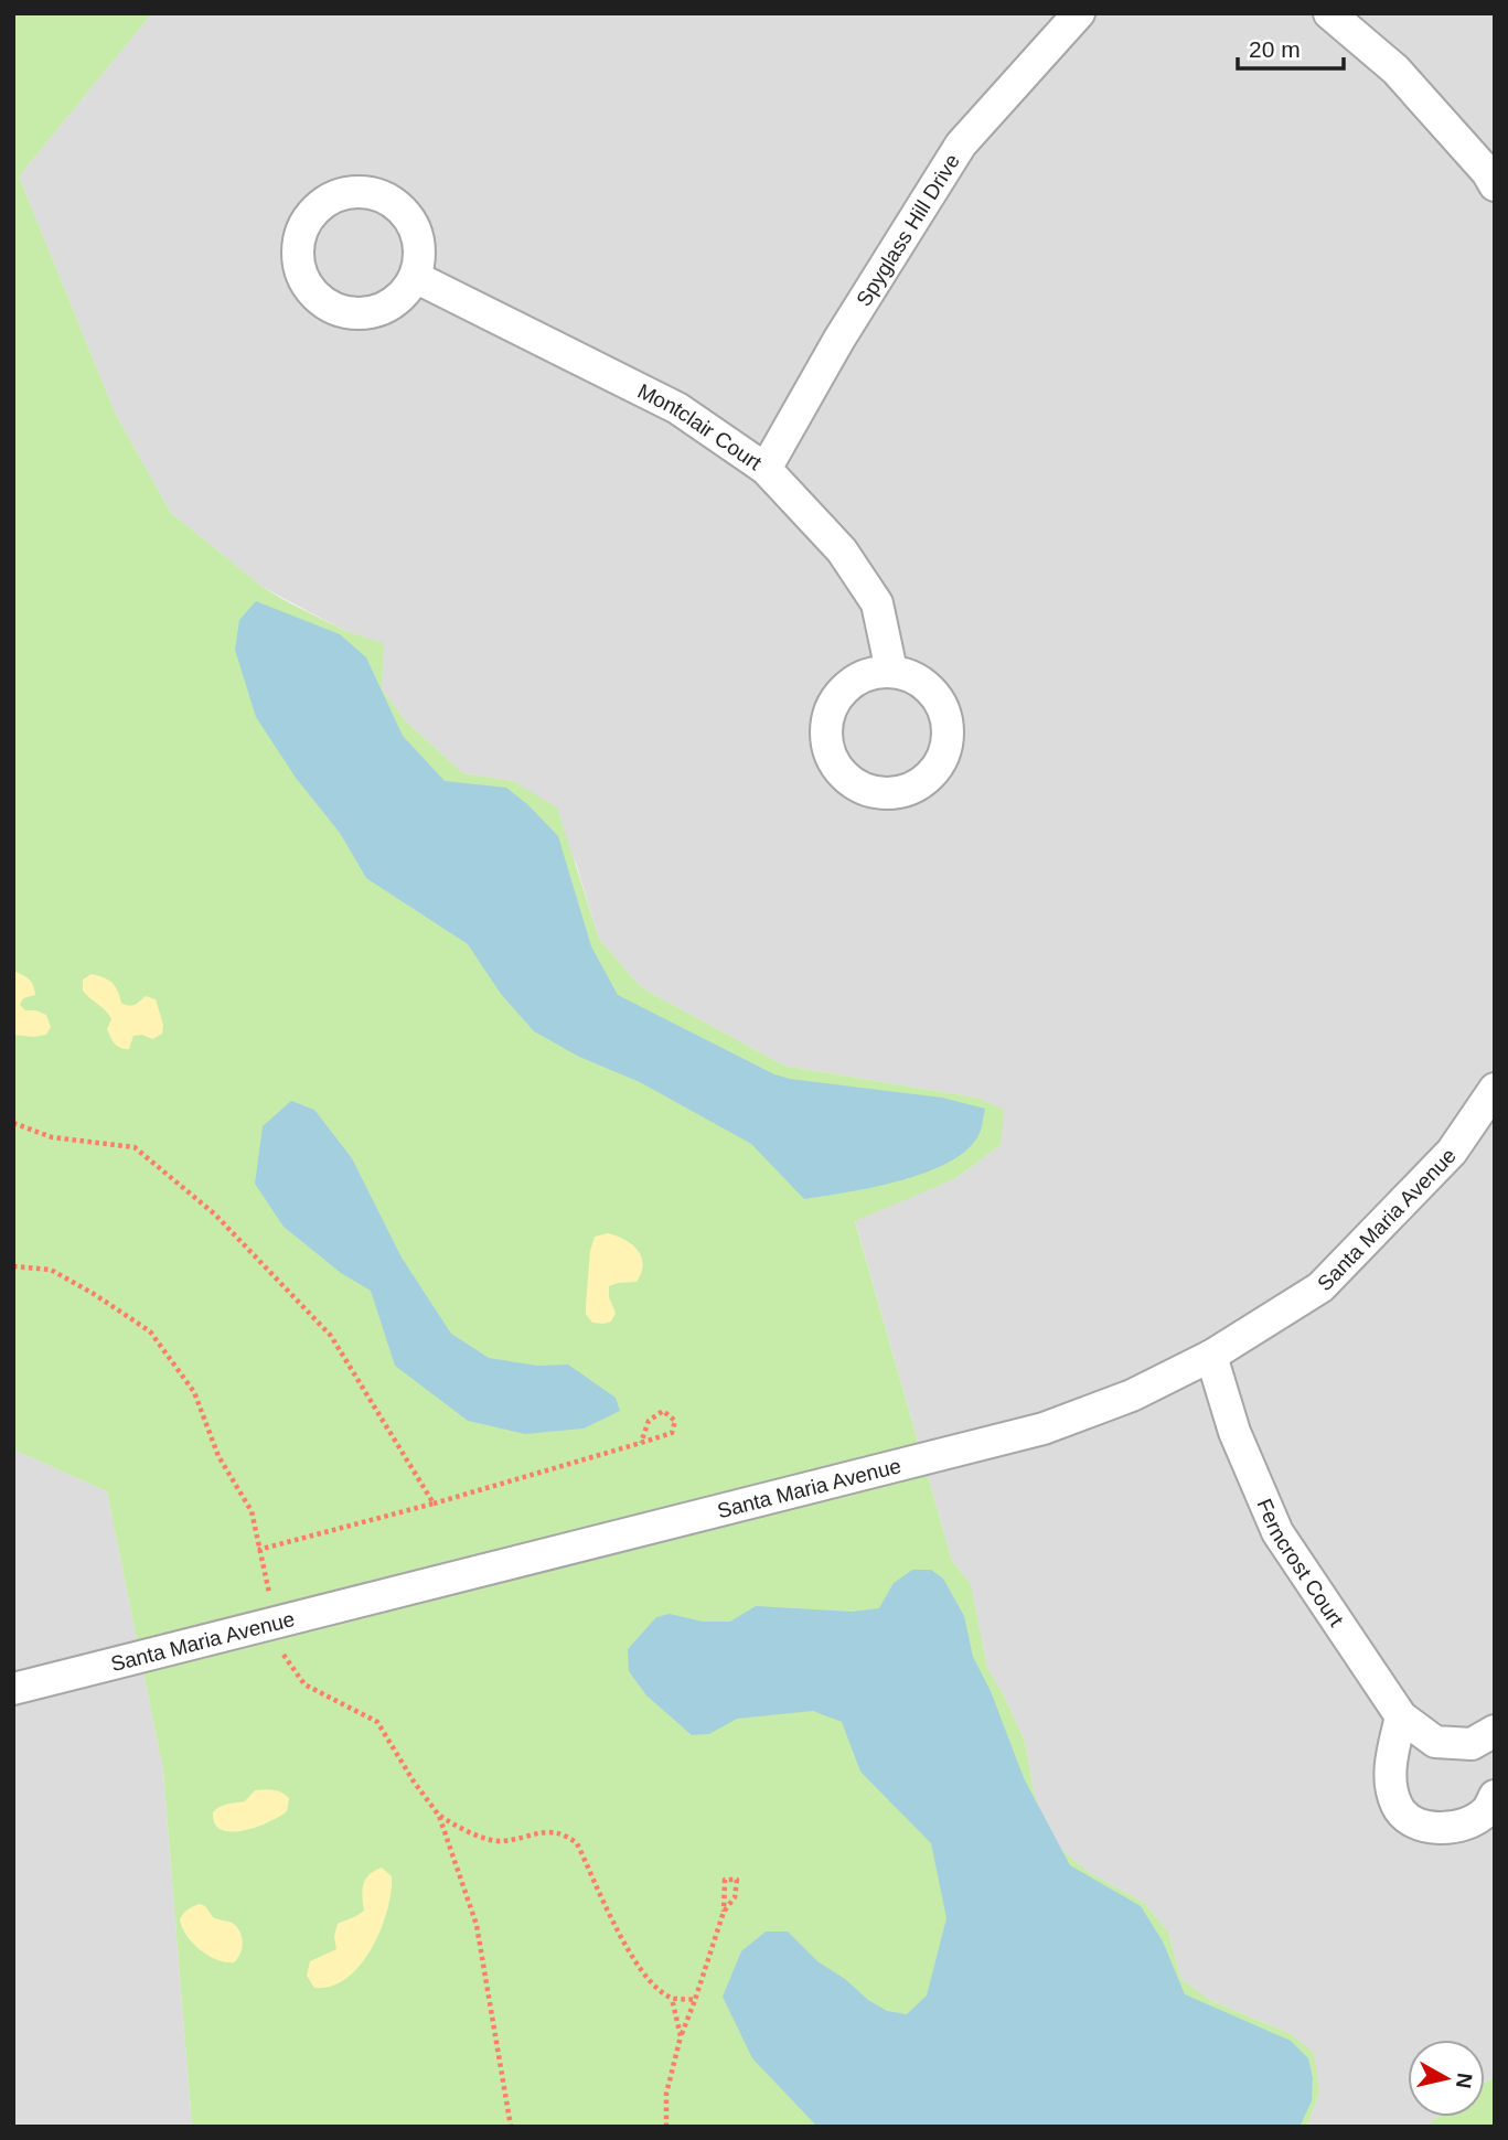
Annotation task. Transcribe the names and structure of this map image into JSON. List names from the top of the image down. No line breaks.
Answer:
{"streets":{"street":["Spyglass Hill Drive","Montclair Court","Santa Maria Avenue","Ferncrost Court"]},"crossings":[["Spyglass Hill Drive","Montclair Court"],["Santa Maria Avenue","Ferncrost Court"]],"scale_bar":"20 m","north":"right"}
